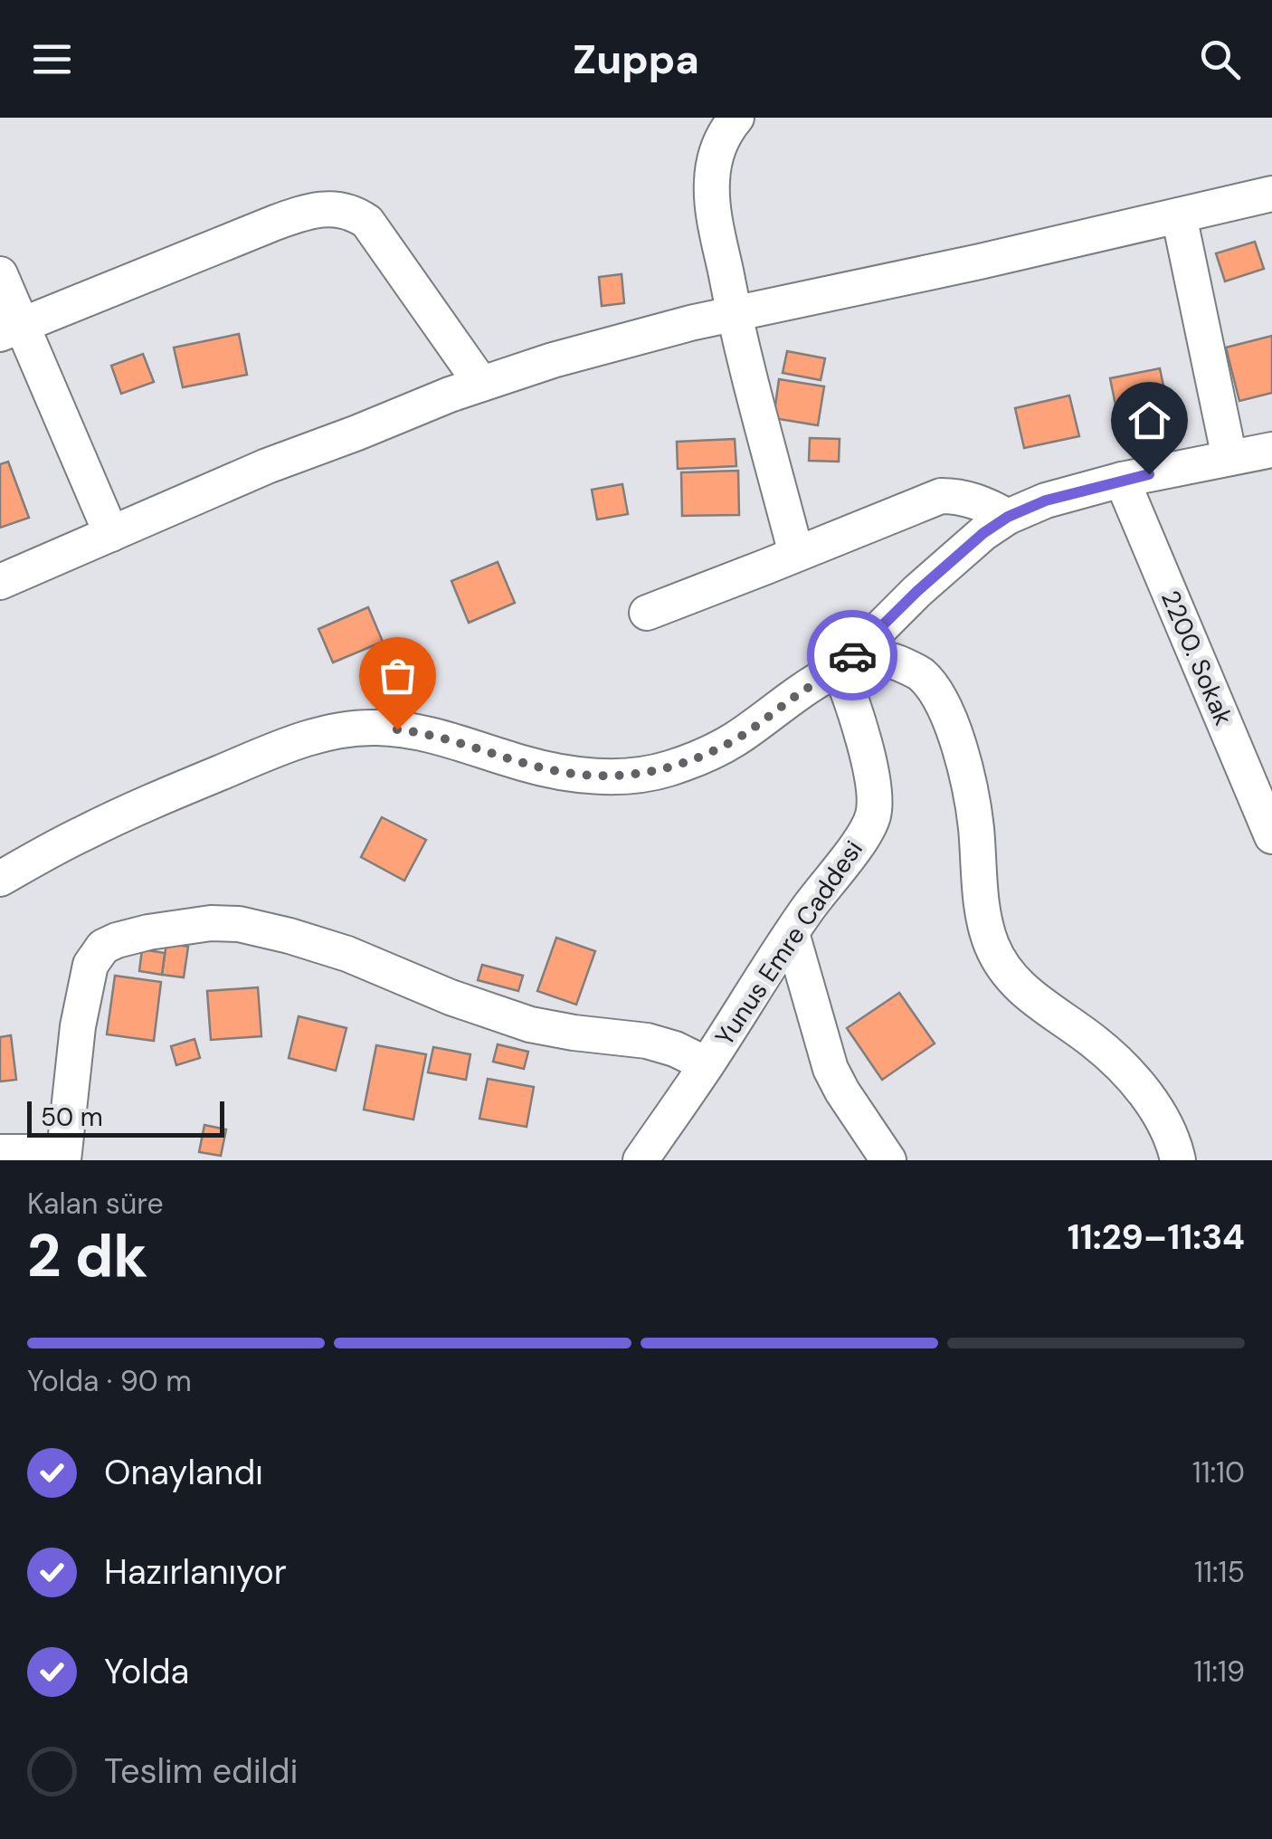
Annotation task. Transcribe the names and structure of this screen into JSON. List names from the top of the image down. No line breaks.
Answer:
{"streets":{"street":["2200. Sokak","Yunus Emre Caddesi"]},"scale_bar":"50 m","page":{"header":"Zuppa","scale":"50 m","heading":["2 dk","Kalan süre","11:29–11:34"],"bar":"Yolda · 90 m","list":[["Onaylandı","11:10"],["Hazırlanıyor","11:15"],["Yolda","11:19"],"Teslim edildi"]}}
